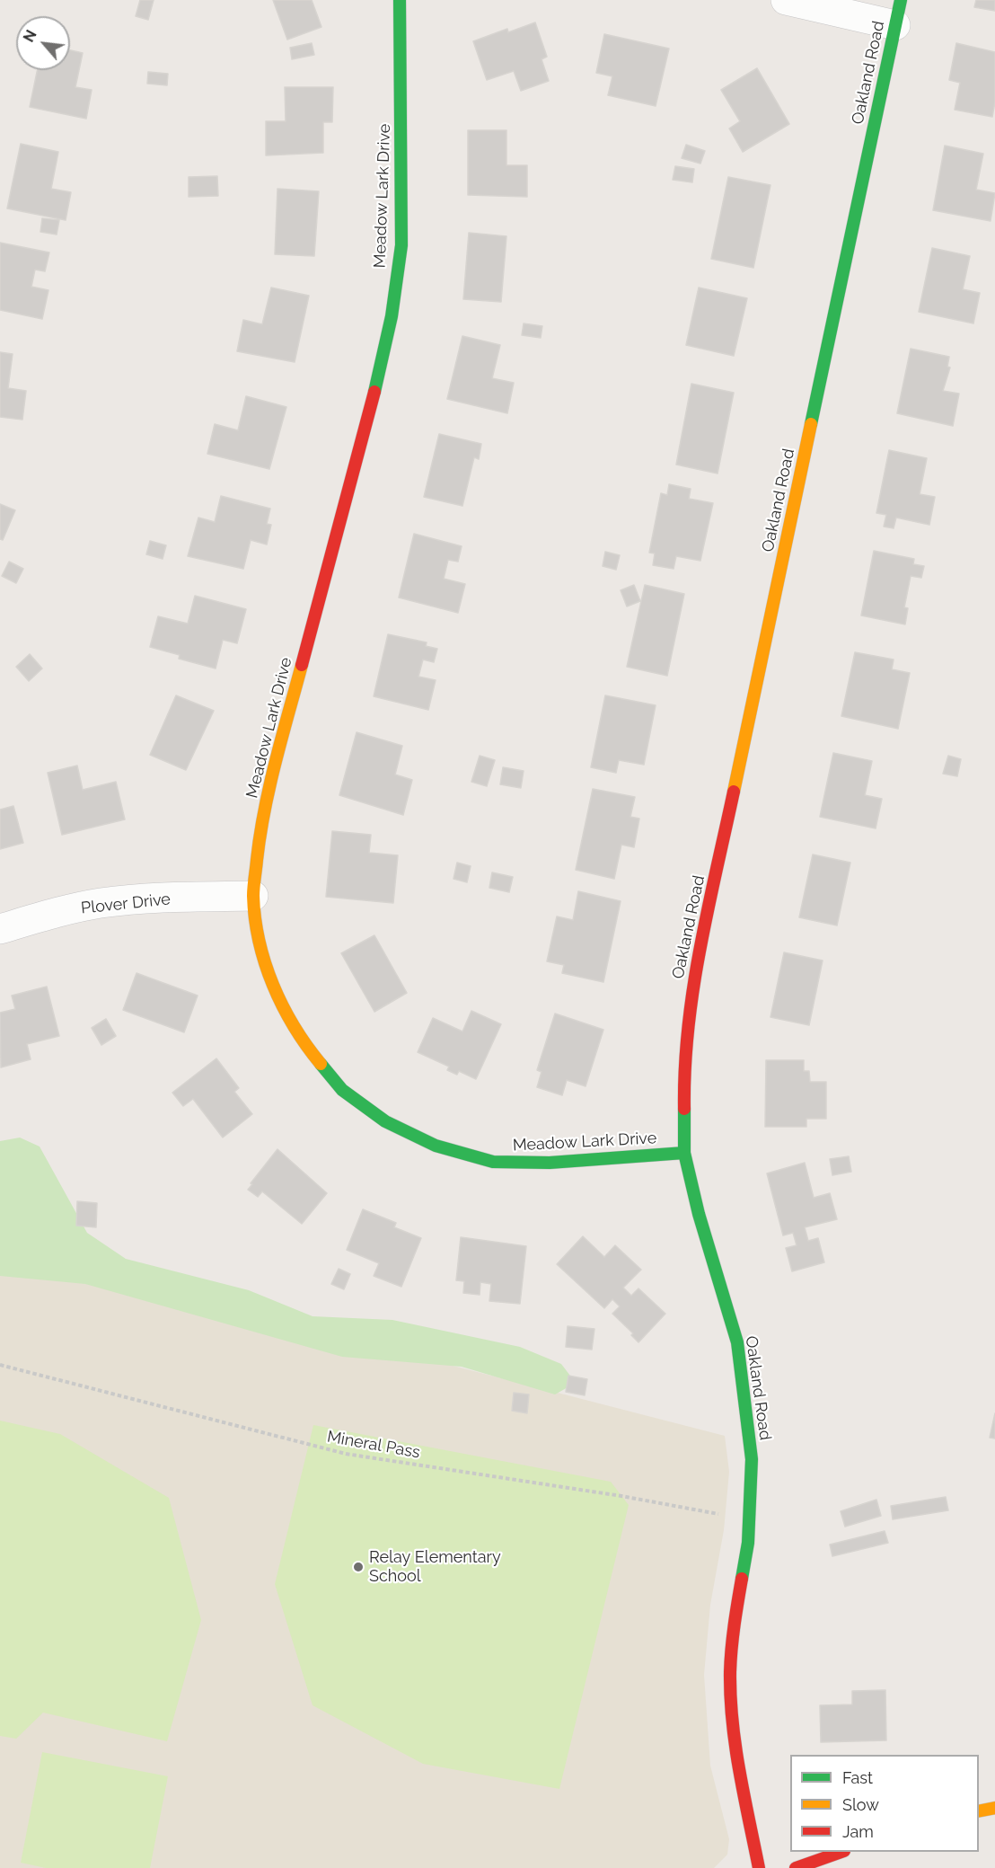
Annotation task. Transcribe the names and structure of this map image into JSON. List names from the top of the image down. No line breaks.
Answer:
{"streets":{"street":["Oakland Road","Meadow Lark Drive","Plover Drive"],"path":["Mineral Pass"]},"crossings":[["Oakland Road","Meadow Lark Drive"],["Oakland Road","Mineral Pass"],["Meadow Lark Drive","Plover Drive"]],"places":["Relay Elementary School"],"legend":["Fast","Slow","Jam"],"north":"top left"}
